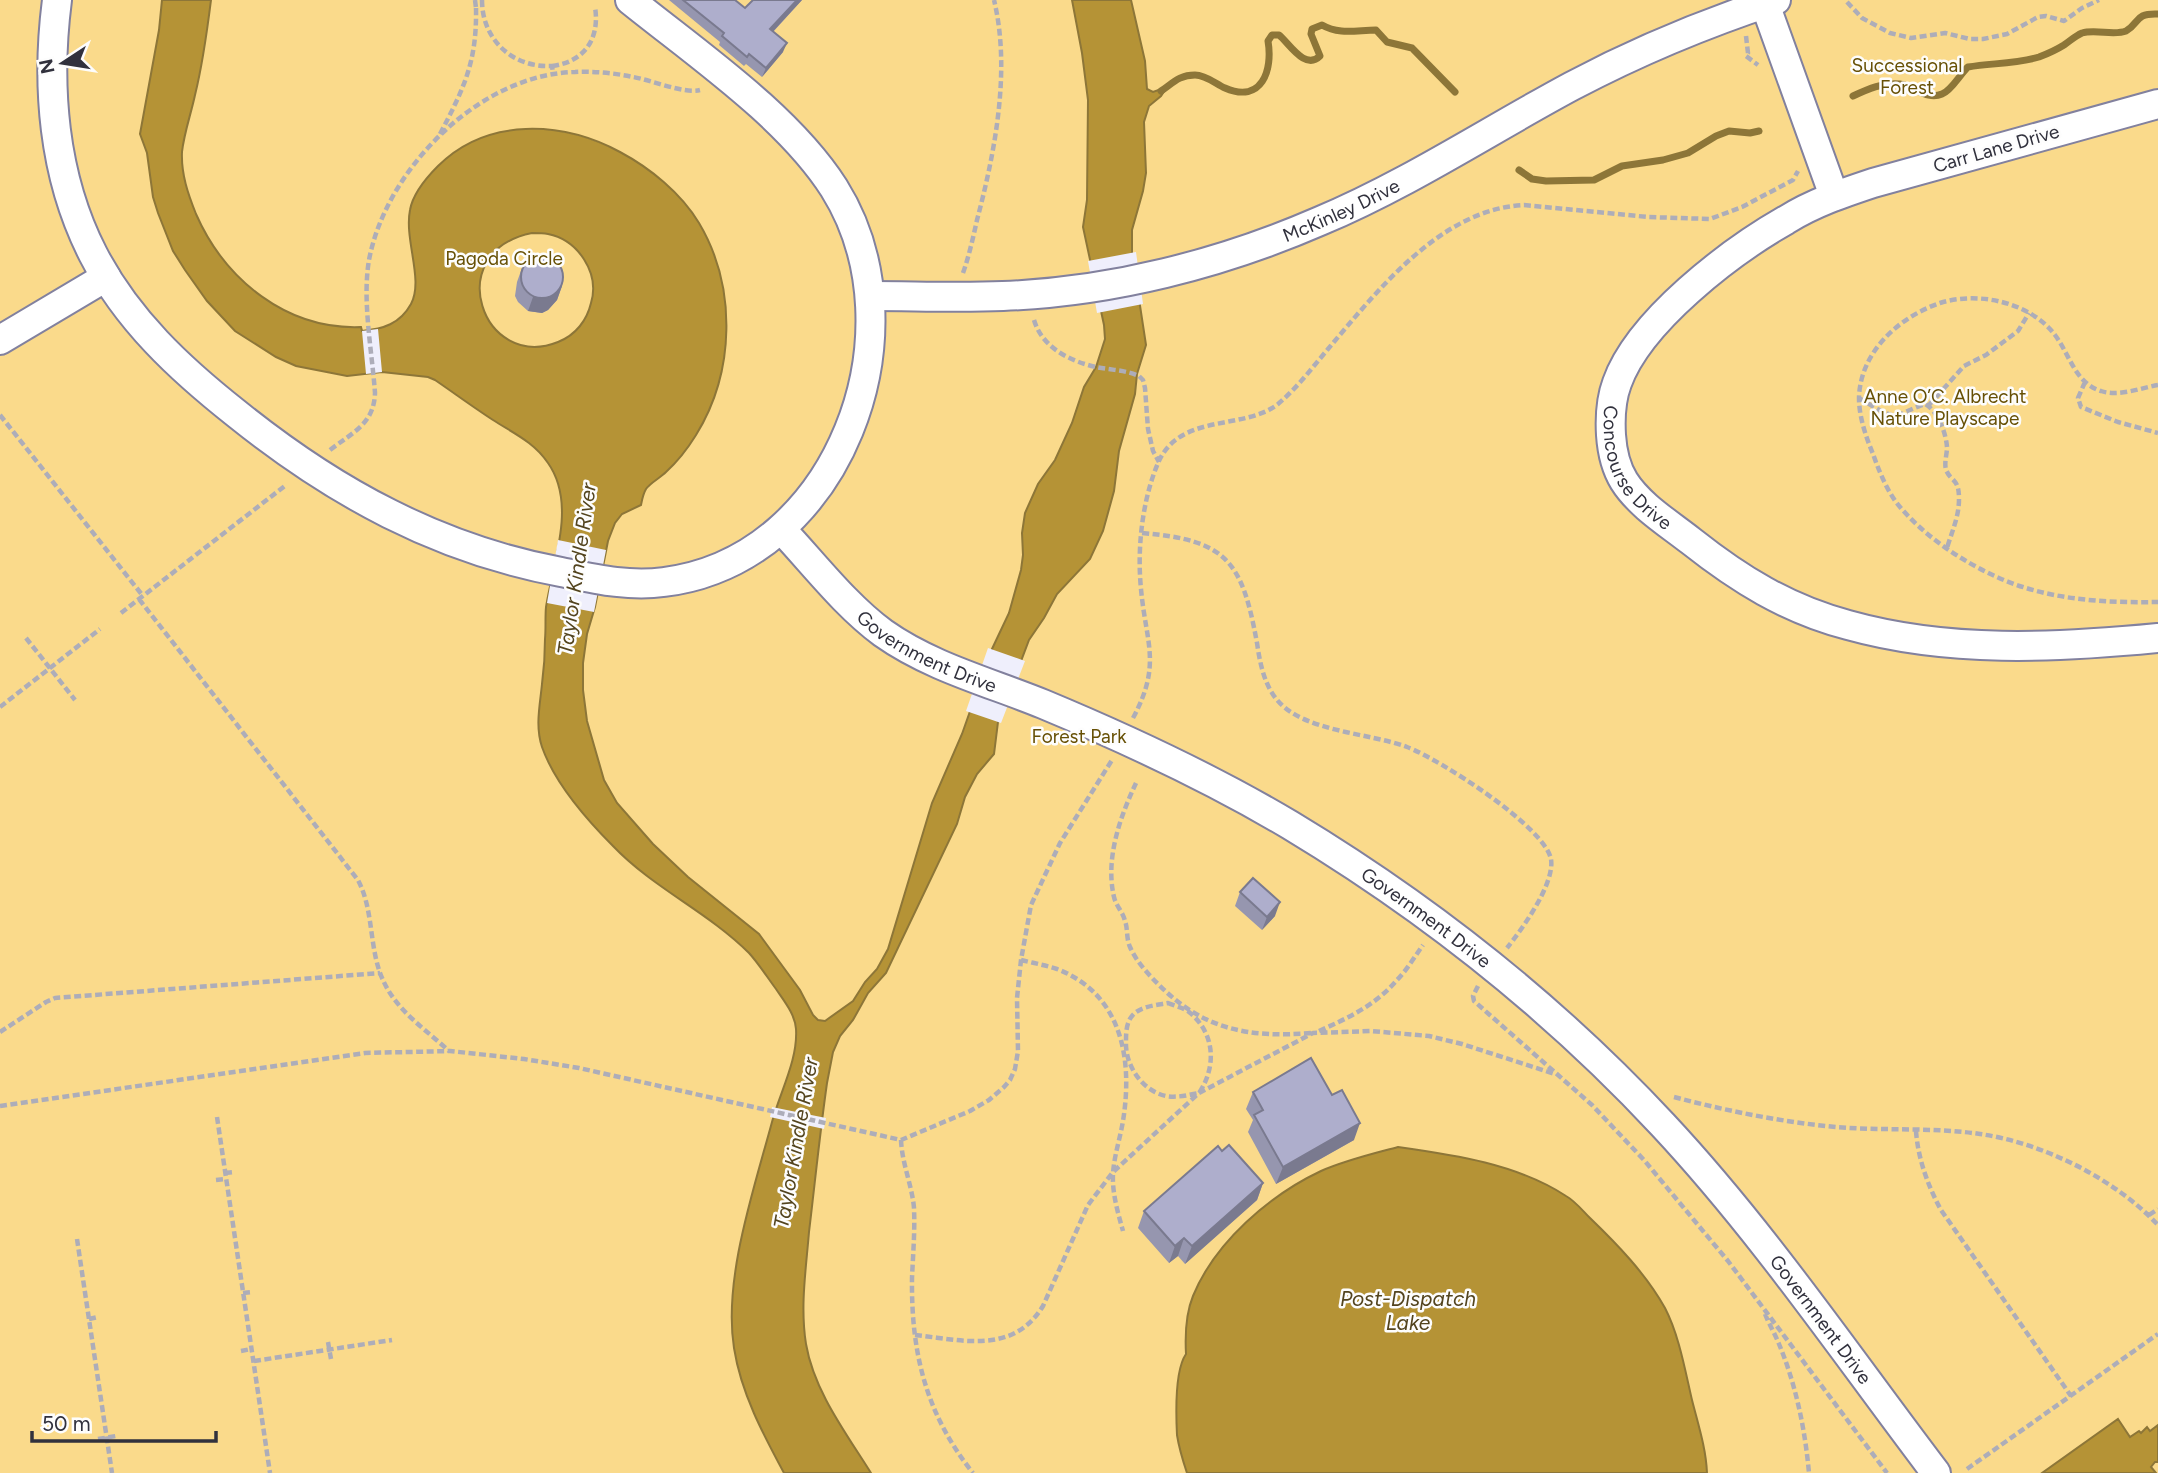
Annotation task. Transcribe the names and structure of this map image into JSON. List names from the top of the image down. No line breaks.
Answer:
{"streets":{"street":["Carr Lane Drive","McKinley Drive","Concourse Drive","Government Drive"]},"crossings":[["Carr Lane Drive","Concourse Drive"]],"water":["Taylor Kindle River","Post-Dispatch Lake"],"parks":["Successional Forest","Pagoda Circle","Anne O’C. Albrecht Nature Playscape","Forest Park"],"scale_bar":"50 m","north":"left"}
